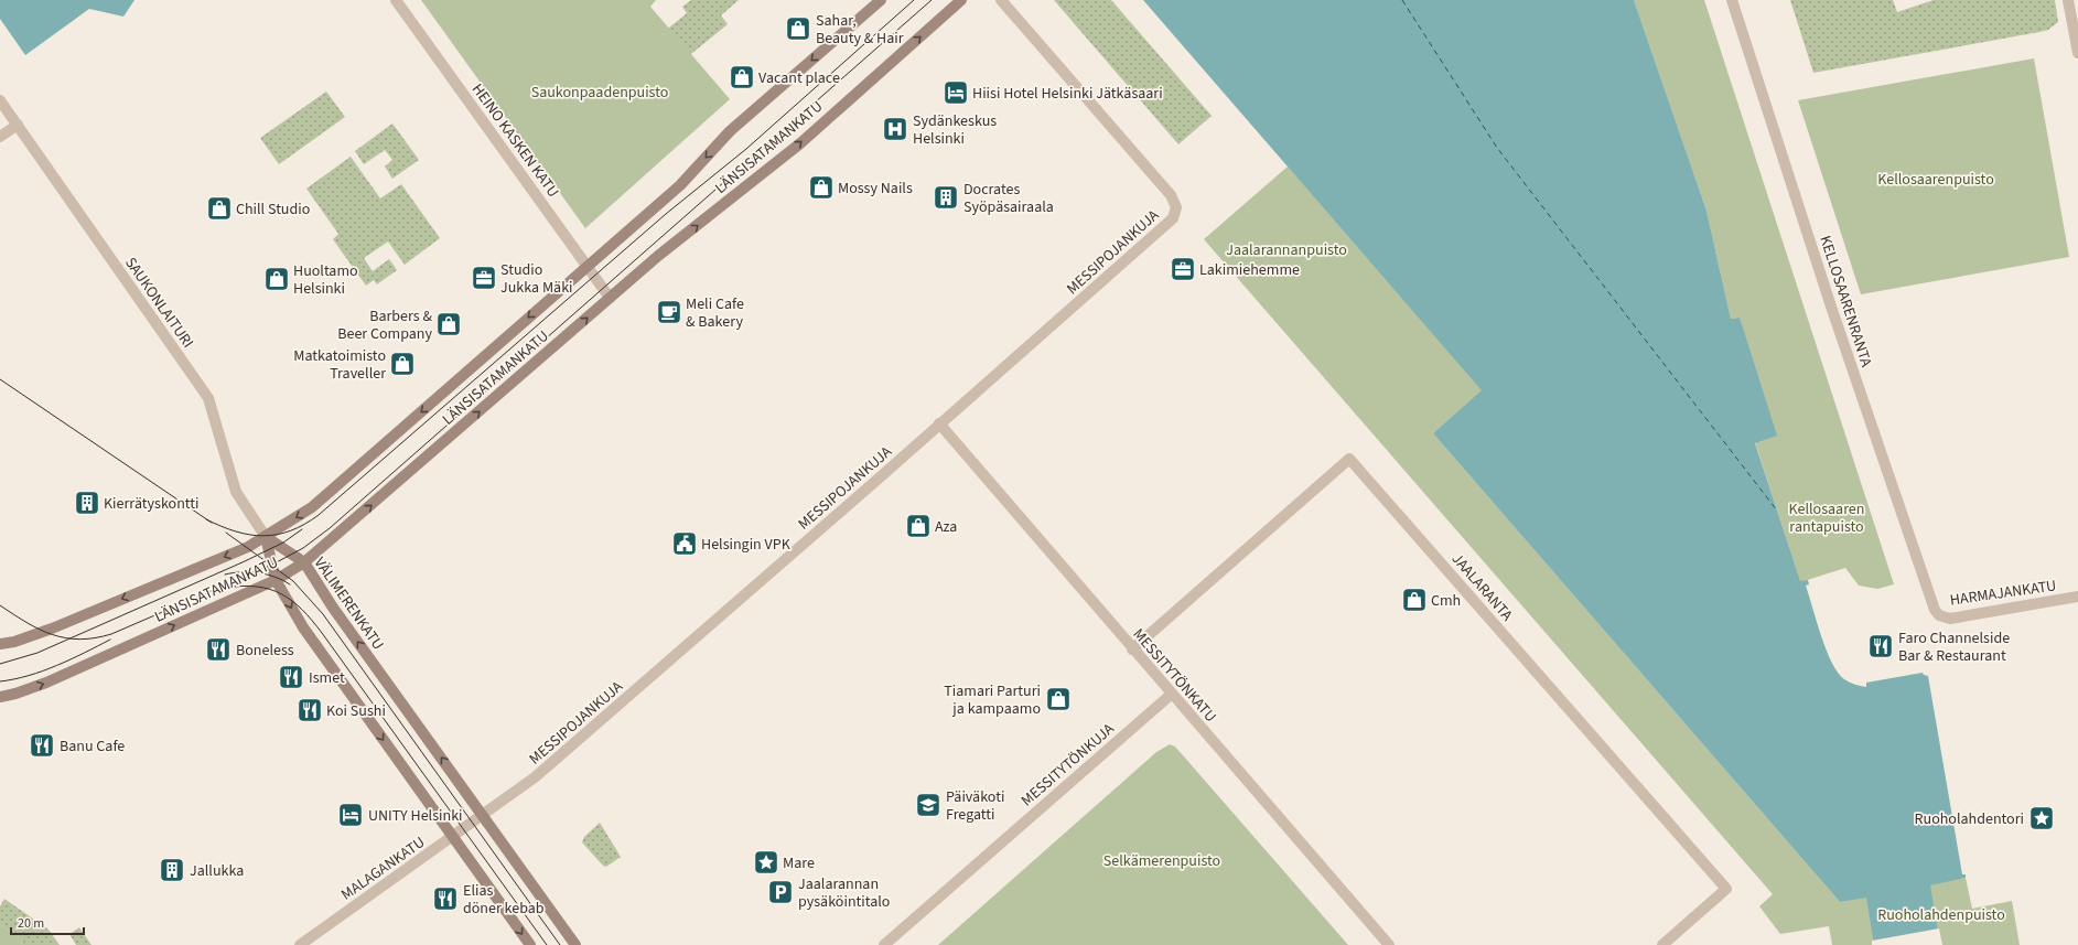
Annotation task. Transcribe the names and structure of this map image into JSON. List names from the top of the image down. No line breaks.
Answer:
{"streets":{"main road":["LÄNSISATAMANKATU","VÄLIMERENKATU"],"street":["HEINO KASKEN KATU","MESSIPOJANKUJA","KELLOSAARENRANTA","SAUKONLAITURI","JAALARANTA","HARMAJANKATU","MESSITYTÖNKATU","MESSITYTÖNKUJA","MALAGANKATU"]},"crossings":[["HEINO KASKEN KATU","LÄNSISATAMANKATU"],["LÄNSISATAMANKATU","SAUKONLAITURI"],["LÄNSISATAMANKATU","VÄLIMERENKATU"],["MESSIPOJANKUJA","VÄLIMERENKATU"],["MESSIPOJANKUJA","MESSITYTÖNKATU"],["MESSIPOJANKUJA","MALAGANKATU"],["KELLOSAARENRANTA","HARMAJANKATU"],["SAUKONLAITURI","VÄLIMERENKATU"],["JAALARANTA","MESSITYTÖNKATU"],["VÄLIMERENKATU","MALAGANKATU"],["MESSITYTÖNKATU","MESSITYTÖNKUJA"]],"parks":["Saukonpaadenpuisto","Kellosaarenpuisto","Jaalarannanpuisto","Kellosaaren rantapuisto","Selkämerenpuisto","Ruoholahdenpuisto"],"places":{"shop":["Sahar, Beauty & Hair","Vacant place","Mossy Nails","Chill Studio","Huoltamo Helsinki","Barbers & Beer Company","Matkatoimisto Traveller","Aza","Cmh","Tiamari Parturi ja kampaamo"],"hotel":["Hiisi Hotel Helsinki Jätkäsaari","UNITY Helsinki"],"hospital":["Sydänkeskus Helsinki"],"building":["Docrates Syöpäsairaala","Kierrätyskontti","Jallukka"],"office":["Lakimiehemme","Studio Jukka Mäki"],"cafe":["Meli Cafe & Bakery"],"public building":["Helsingin VPK"],"restaurant":["Faro Channelside Bar & Restaurant","Boneless","Ismet","Koi Sushi","Banu Cafe","Elias döner kebab"],"school or university":["Päiväkoti Fregatti"],"place":["Ruoholahdentori","Mare"],"parking":["Jaalarannan pysäköintitalo"]},"scale_bar":"20 m"}
